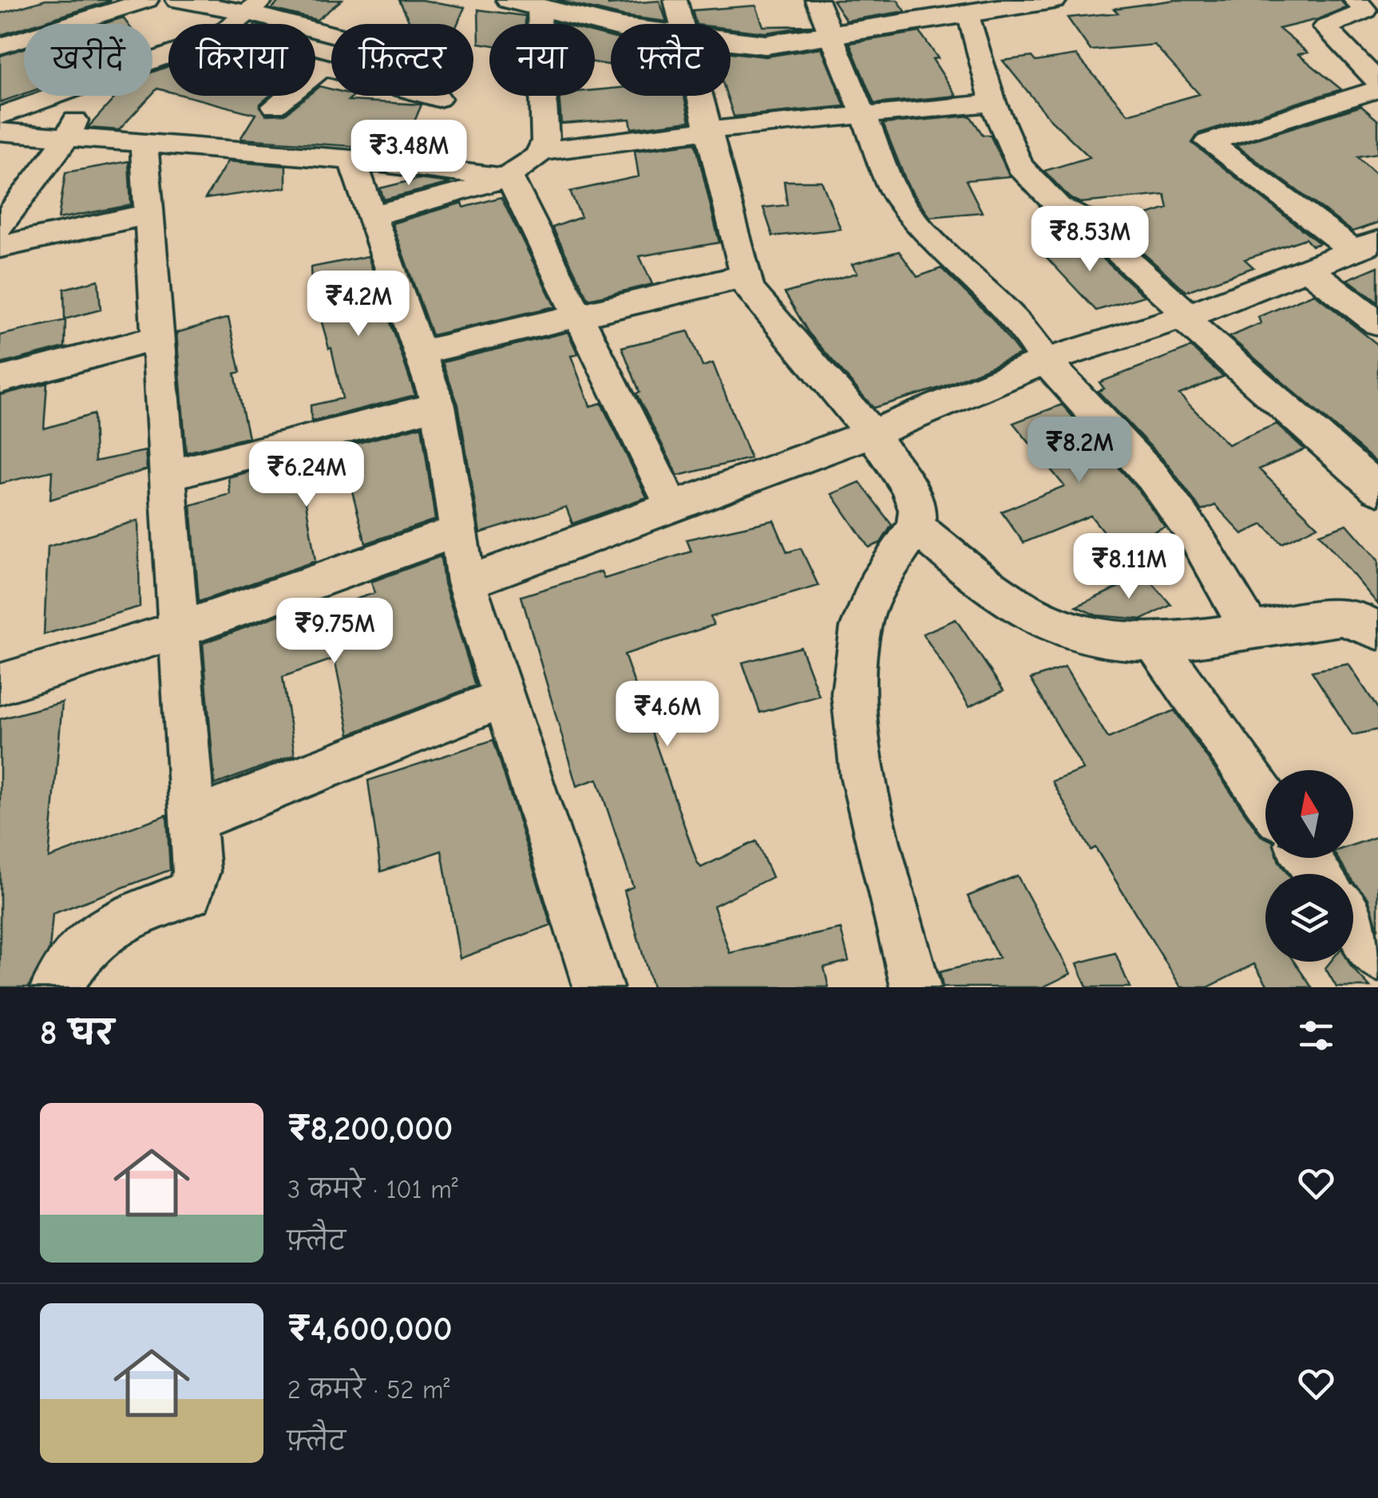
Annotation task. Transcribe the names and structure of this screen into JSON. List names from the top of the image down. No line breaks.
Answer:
{"north":"top","page":{"chip":["खरीदें","किराया","फ़िल्टर","नया","फ़्लैट"],"price":["₹3.48M","₹8.53M","₹4.2M","₹8.2M","₹6.24M","₹8.11M","₹9.75M","₹4.6M"],"heading":"8 घर","list":[{"name":"₹8,200,000","note":"3 कमरे · 101 m² · फ़्लैट"},{"name":"₹4,600,000","note":"2 कमरे · 52 m² · फ़्लैट"}]}}
